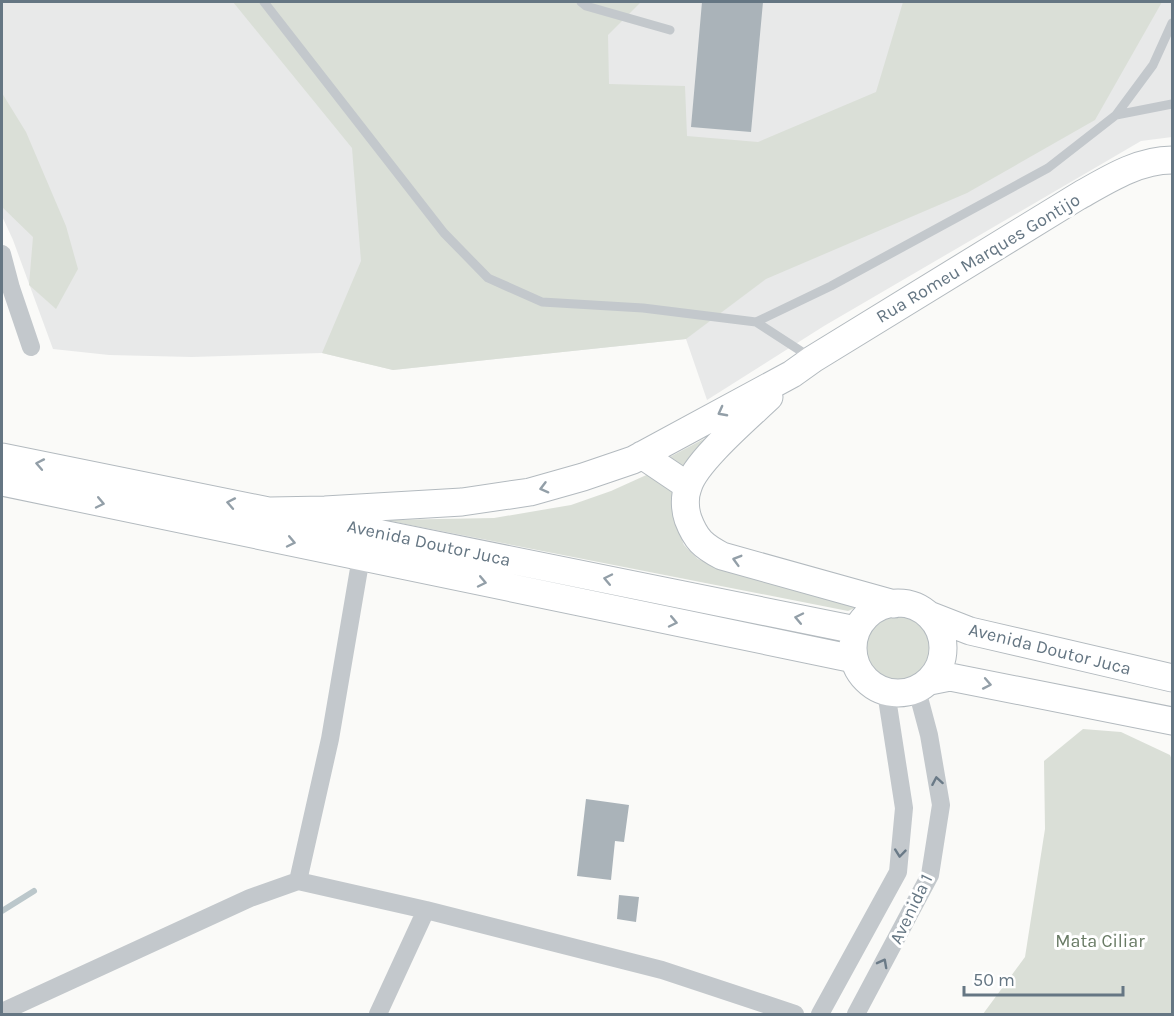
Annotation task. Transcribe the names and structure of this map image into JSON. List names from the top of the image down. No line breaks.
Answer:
{"streets":{"main road":["Rua Romeu Marques Gontijo","Avenida Doutor Juca"],"street":["Avenida 1"]},"crossings":[["Avenida Doutor Juca","Avenida 1"]],"parks":["Mata Ciliar"],"scale_bar":"50 m"}
